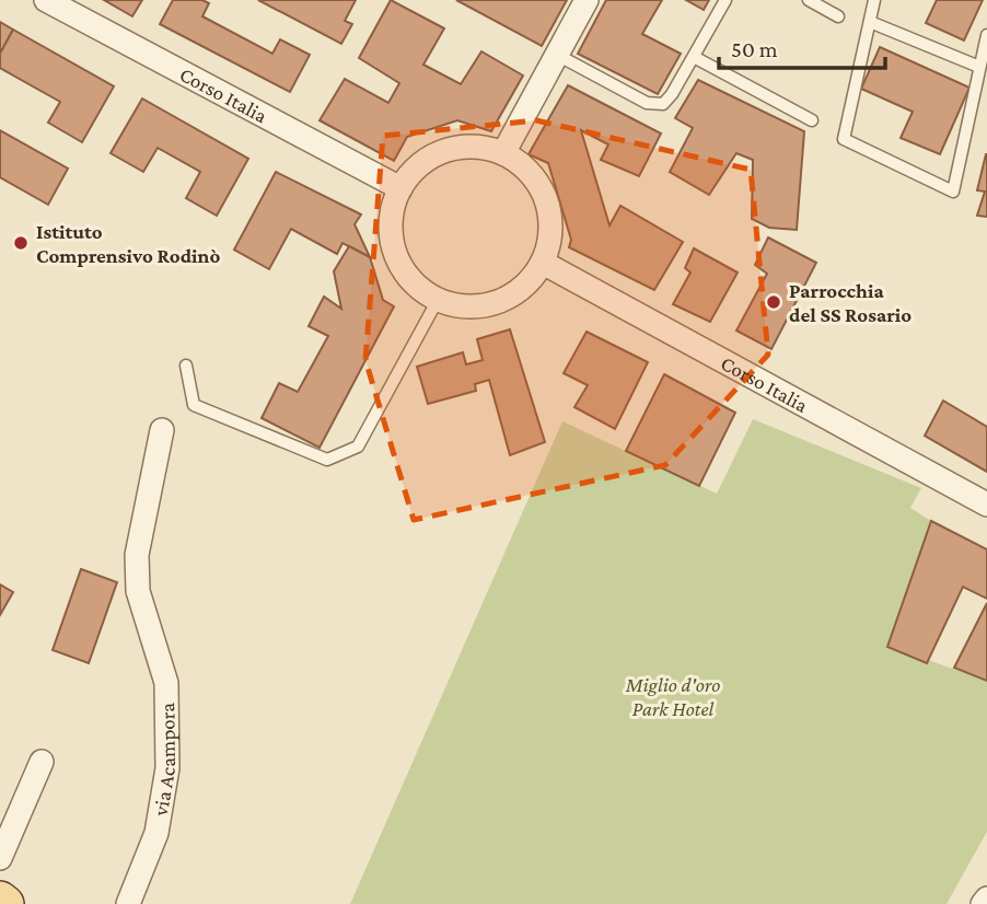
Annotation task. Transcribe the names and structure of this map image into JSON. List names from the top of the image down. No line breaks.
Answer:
{"streets":{"street":["Corso Italia","via Acampora"]},"parks":["Miglio d'oro Park Hotel"],"places":["Istituto Comprensivo Rodinò","Parrocchia del SS Rosario"],"scale_bar":"50 m"}
